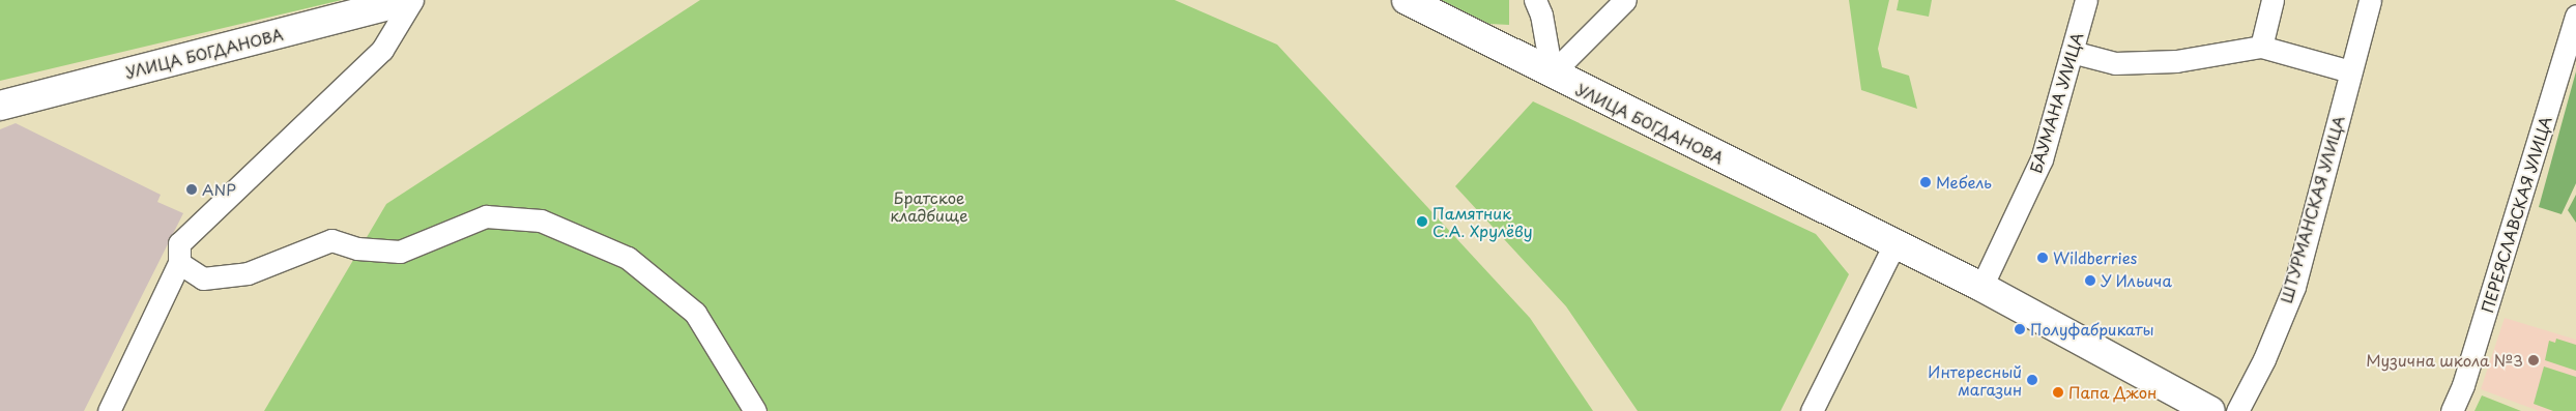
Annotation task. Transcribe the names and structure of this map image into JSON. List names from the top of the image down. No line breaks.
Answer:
{"streets":{"main road":["УЛИЦА БОГДАНОВА"],"street":["БАУМАНА УЛИЦА","ШТУРМАНСКАЯ УЛИЦА","ПЕРЕЯСЛАВСКАЯ УЛИЦА"]},"crossings":[["УЛИЦА БОГДАНОВА","БАУМАНА УЛИЦА"]],"parks":["Братское кладбище"],"places":["Мебель","ANP","Памятник С.А. Хрулёву","Wildberries","У Ильича","Полуфабрикаты","Музична школа №3","Интересный магазин","Папа Джон"]}
